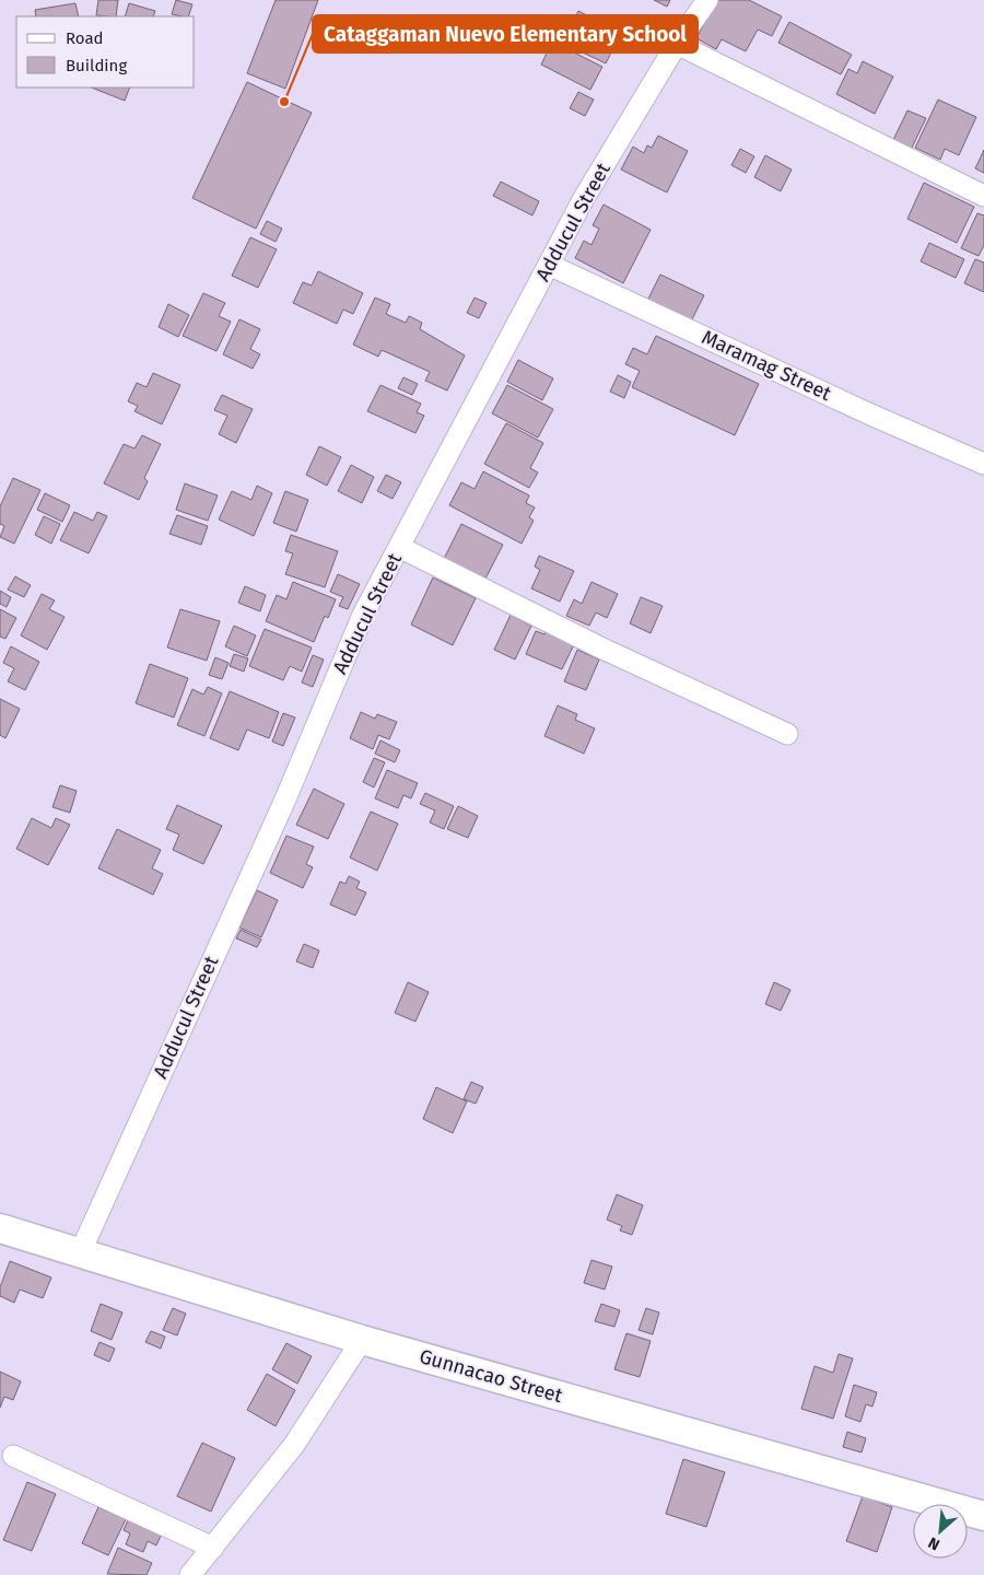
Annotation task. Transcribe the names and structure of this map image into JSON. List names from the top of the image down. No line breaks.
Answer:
{"streets":{"street":["Adducul Street","Maramag Street","Gunnacao Street"]},"crossings":[["Adducul Street","Maramag Street"],["Adducul Street","Gunnacao Street"]],"places":["Cataggaman Nuevo Elementary School"],"legend":["Road","Building"],"north":"bottom left"}
